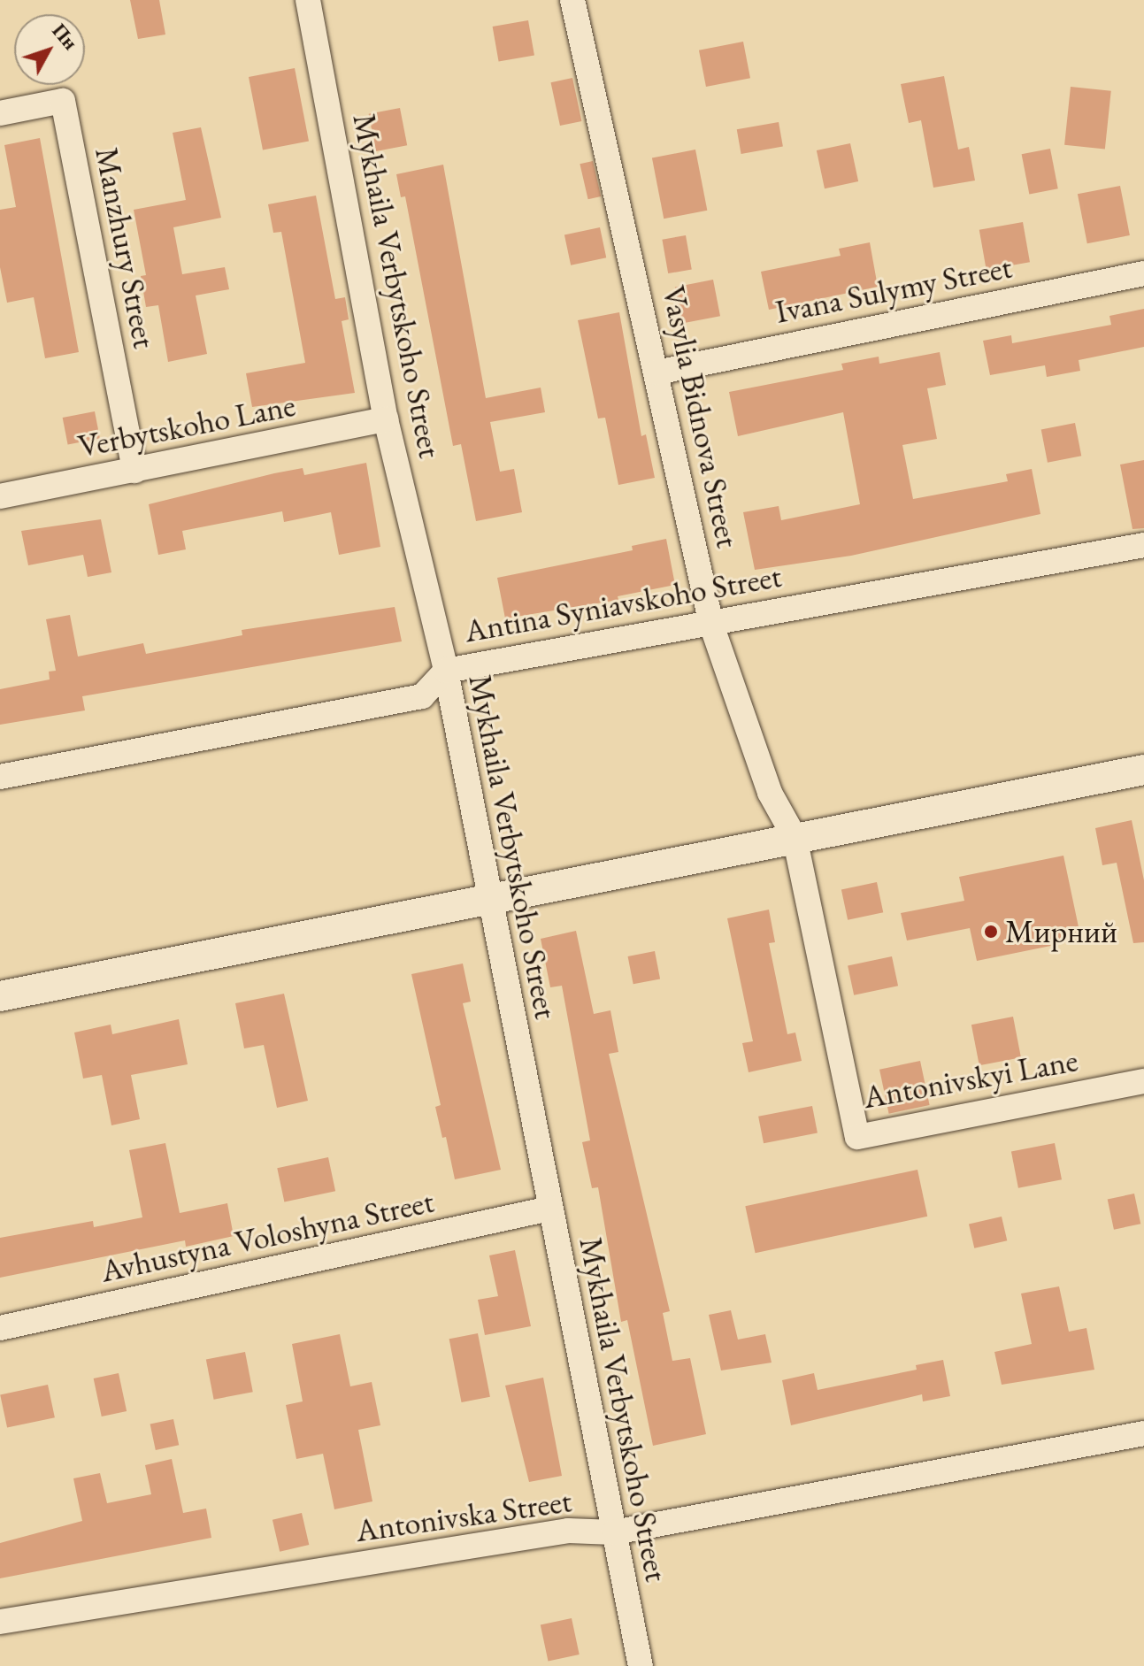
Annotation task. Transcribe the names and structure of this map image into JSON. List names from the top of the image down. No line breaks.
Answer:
{"streets":{"street":["Manzhury Street","Mykhaila Verbytskoho Street","Ivana Sulymy Street","Vasylia Bidnova Street","Verbytskoho Lane","Antina Syniavskoho Street","Antonivskyi Lane","Avhustyna Voloshyna Street","Antonivska Street"]},"crossings":[["Manzhury Street","Verbytskoho Lane"],["Mykhaila Verbytskoho Street","Verbytskoho Lane"],["Mykhaila Verbytskoho Street","Antina Syniavskoho Street"],["Mykhaila Verbytskoho Street","Avhustyna Voloshyna Street"],["Mykhaila Verbytskoho Street","Antonivska Street"],["Ivana Sulymy Street","Vasylia Bidnova Street"],["Vasylia Bidnova Street","Antina Syniavskoho Street"],["Vasylia Bidnova Street","Antonivskyi Lane"]],"places":["Мирний"],"north":"top right"}
